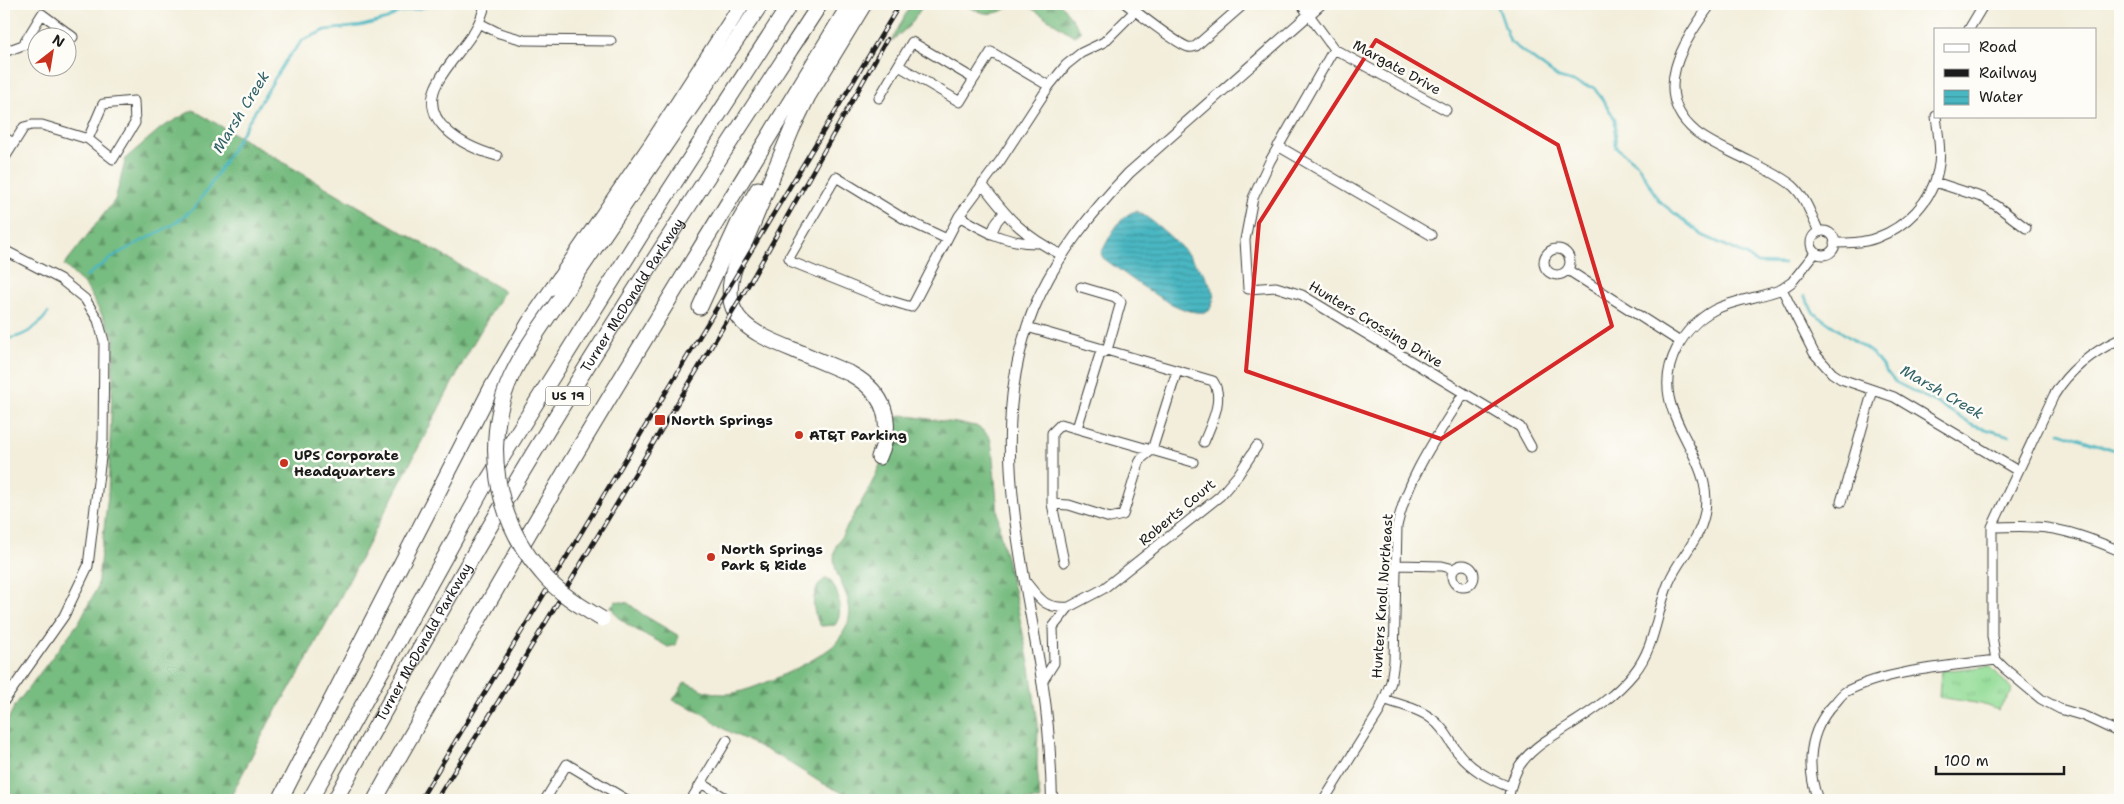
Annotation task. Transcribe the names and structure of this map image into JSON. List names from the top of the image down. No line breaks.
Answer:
{"streets":{"highway":["Turner McDonald Parkway","US 19"],"street":["Margate Drive","Hunters Crossing Drive","Roberts Court","Hunters Knoll Northeast"]},"crossings":[["Margate Drive","Hunters Crossing Drive"],["Hunters Crossing Drive","Hunters Knoll Northeast"]],"water":["Marsh Creek"],"places":{"transit":["North Springs"],"other":["AT&T Parking","UPS Corporate Headquarters","North Springs Park & Ride"]},"legend":["Road","Railway","Water"],"scale_bar":"100 m","north":"top right"}
